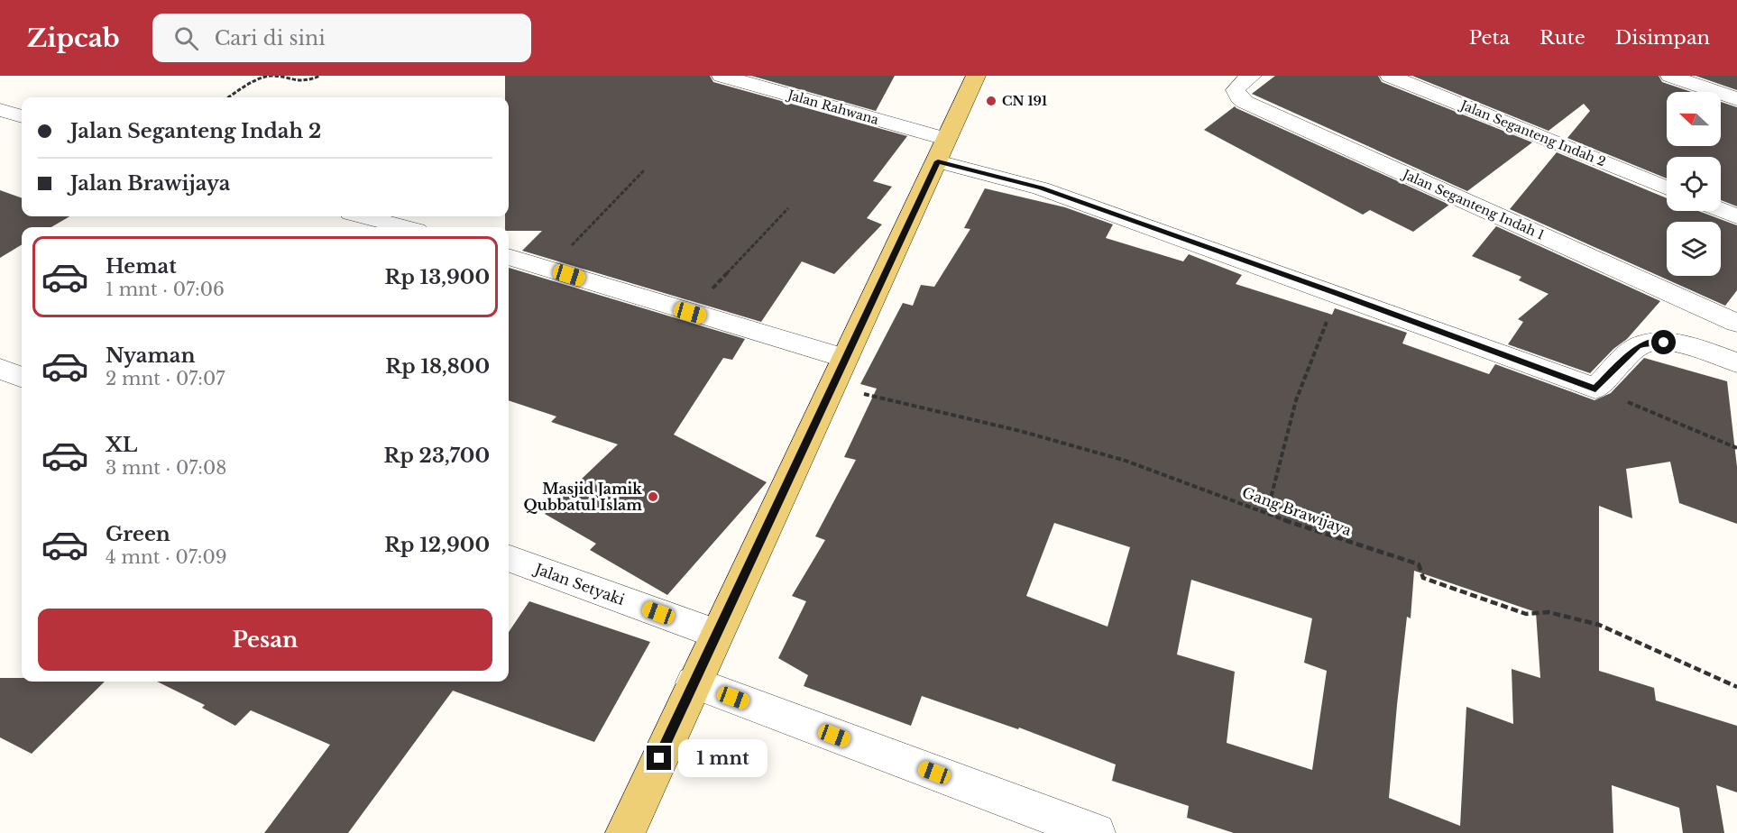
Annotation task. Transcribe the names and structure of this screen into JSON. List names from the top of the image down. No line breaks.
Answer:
{"streets":{"street":["Jalan Rahwana","Jalan Seganteng Indah 2","Jalan Seganteng Indah 1","Jalan Setyaki"],"path":["Gang Brawijaya"]},"places":["CN 191","Masjid Jamik Qubbatul Islam"],"north":"left","page":{"header":"Zipcab","search":"Cari di sini","nav":["Peta","Rute","Disimpan"],"banner":["Jalan Seganteng Indah 2","Jalan Brawijaya"],"list":[{"name":"Hemat","note":"1 mnt · 07:06","value":"Rp 13,900"},{"name":"Nyaman","note":"2 mnt · 07:07","value":"Rp 18,800"},{"name":"XL","note":"3 mnt · 07:08","value":"Rp 23,700"},{"name":"Green","note":"4 mnt · 07:09","value":"Rp 12,900"}],"buttons":"Pesan","bubble":"1 mnt"}}
